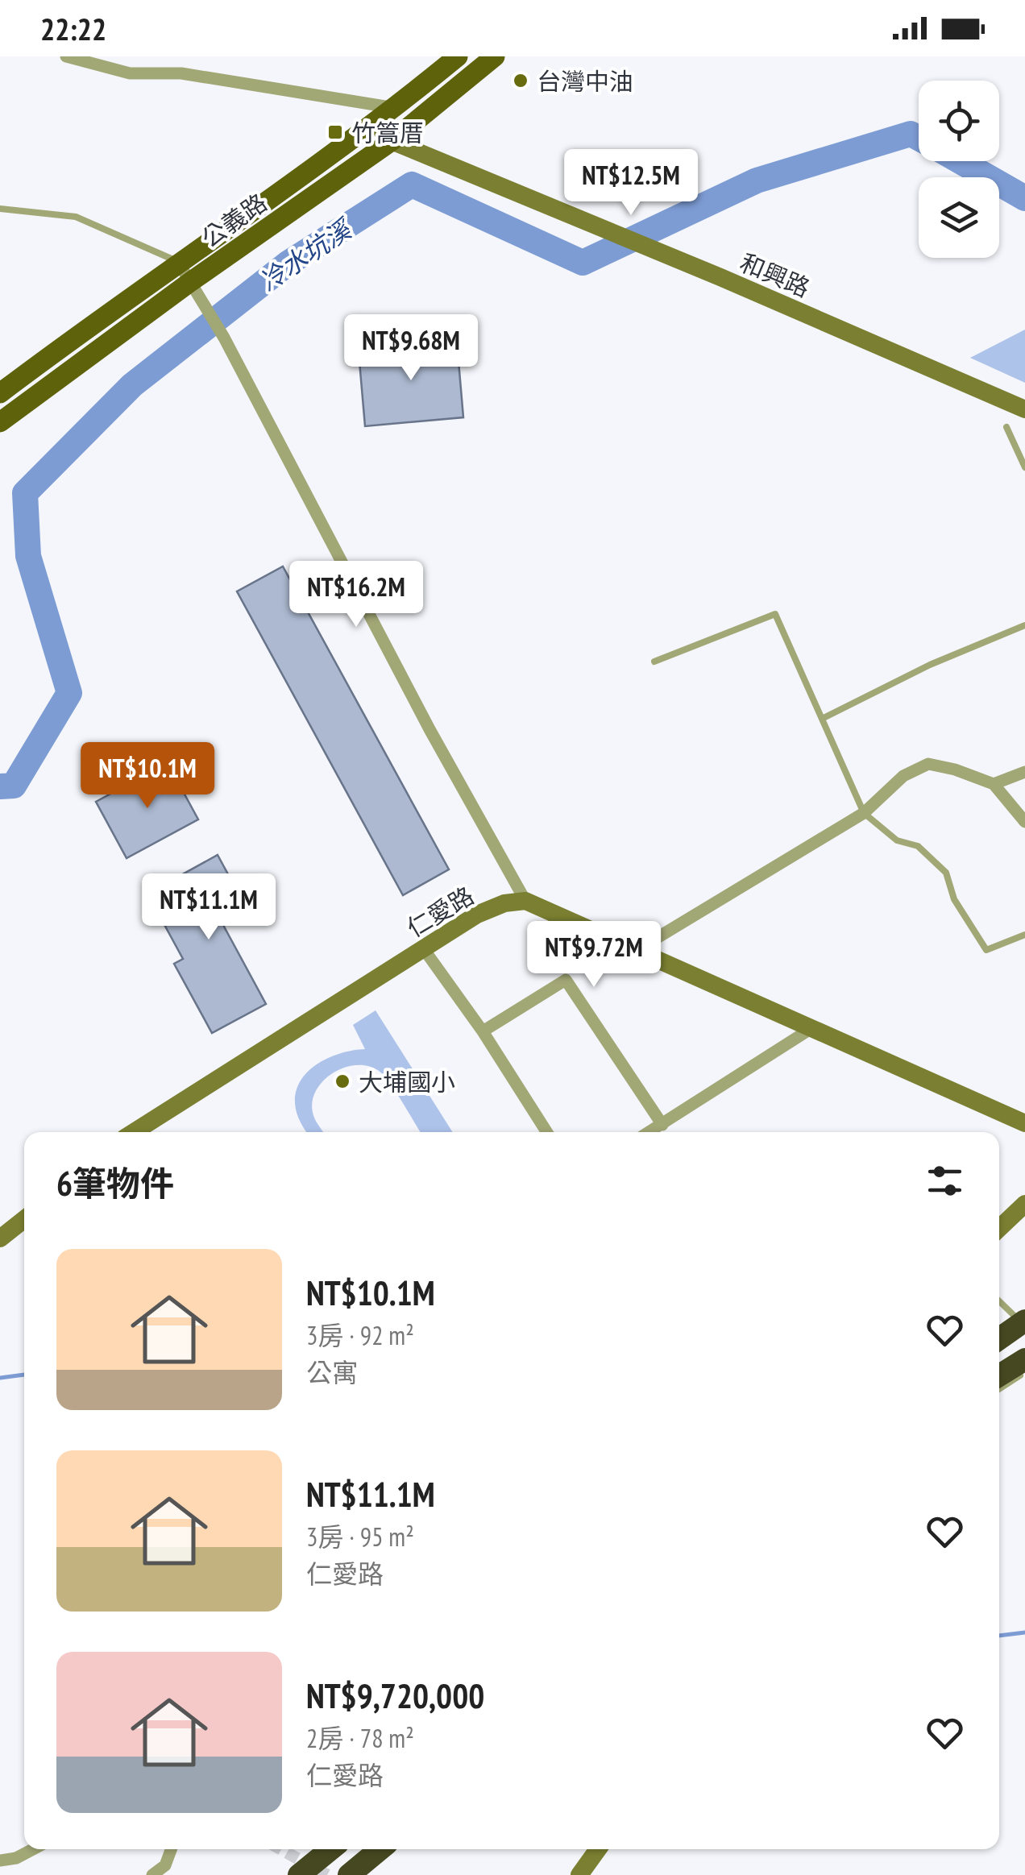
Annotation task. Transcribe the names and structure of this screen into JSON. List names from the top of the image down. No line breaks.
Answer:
{"streets":{"main road":["公義路"],"street":["和興路","仁愛路"]},"crossings":[["公義路","和興路"]],"water":["冷水坑溪"],"places":{"other":["台灣中油","大埔國小"],"transit":["竹篙厝"]},"page":{"status":"22:22","price":["NT$12.5M","NT$9.68M","NT$16.2M","NT$10.1M","NT$11.1M","NT$9.72M"],"heading":"6筆物件","list":[{"name":"NT$10.1M","note":"3房 · 92 m² · 公寓"},{"name":"NT$11.1M","note":"3房 · 95 m² · 仁愛路"},{"name":"NT$9,720,000","note":"2房 · 78 m² · 仁愛路"}]}}
